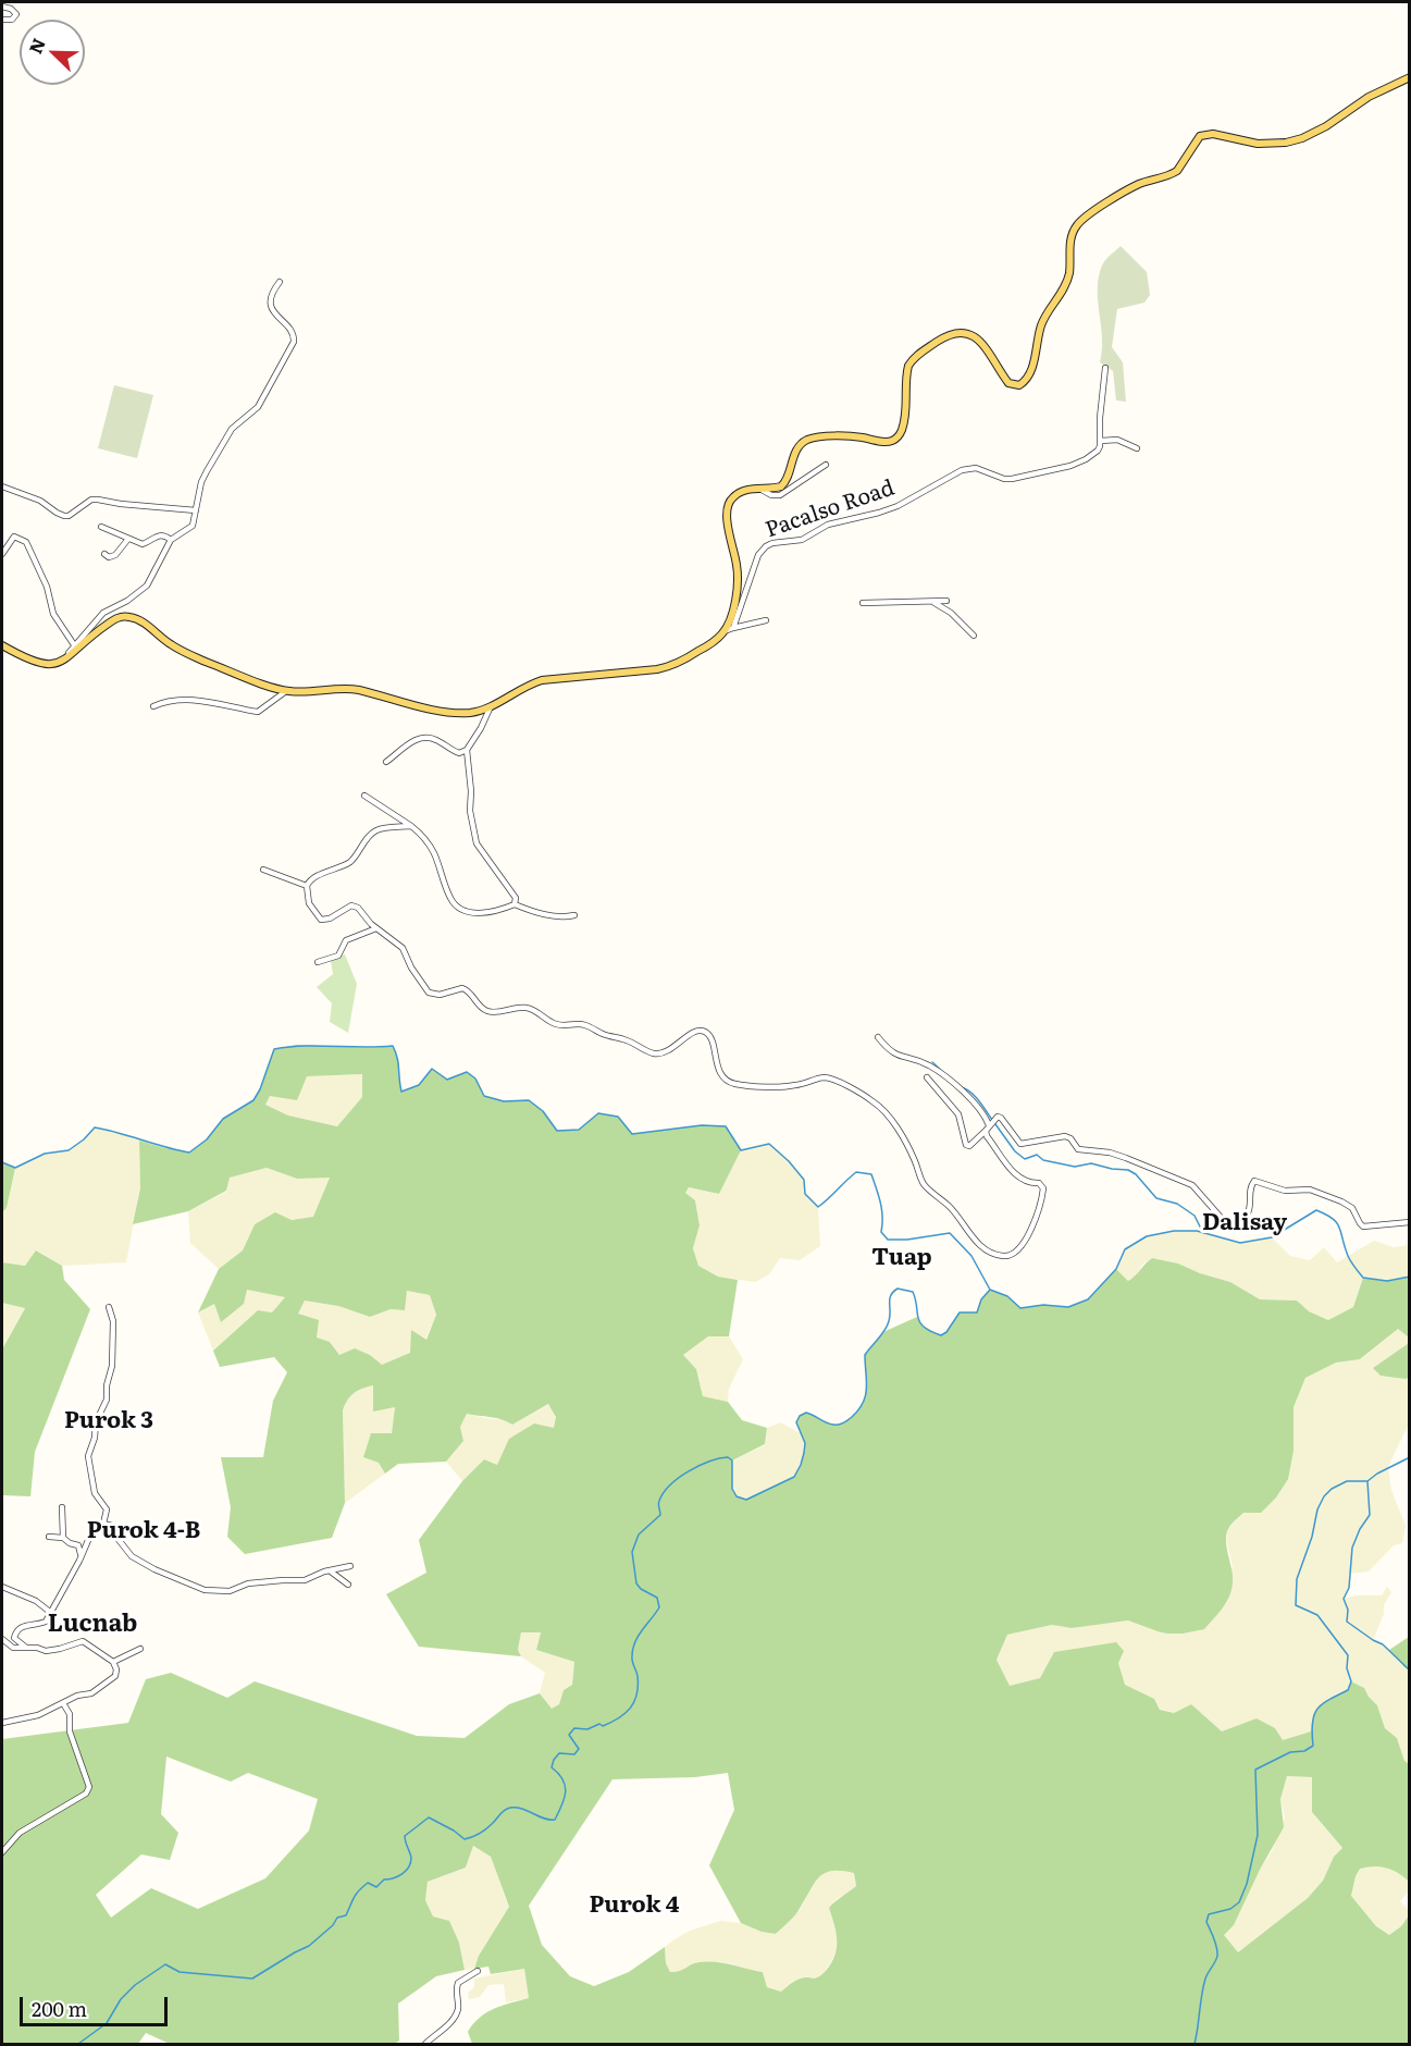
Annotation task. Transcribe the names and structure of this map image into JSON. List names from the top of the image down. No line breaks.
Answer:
{"streets":{"street":["Pacalso Road"]},"districts":["Dalisay","Tuap","Purok 3","Purok 4-B","Lucnab","Purok 4"],"scale_bar":"200 m","north":"top left"}
